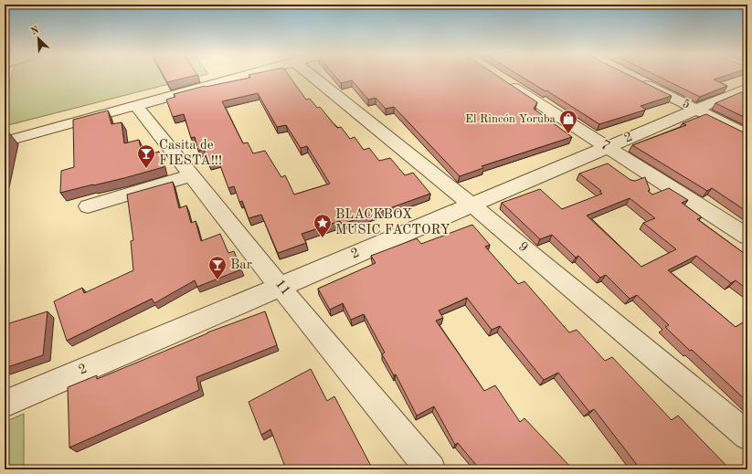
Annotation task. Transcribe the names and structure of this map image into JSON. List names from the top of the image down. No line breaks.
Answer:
{"streets":{"street":["5","2","7","9","11"]},"crossings":[["5","2"],["2","7"],["2","9"],["2","11"]],"places":{"shop":["El Rincón Yoruba"],"bar":["Casita de FIESTA!!!","Bar"],"place":["BLACKBOX MUSIC FACTORY"]},"north":"top left"}
